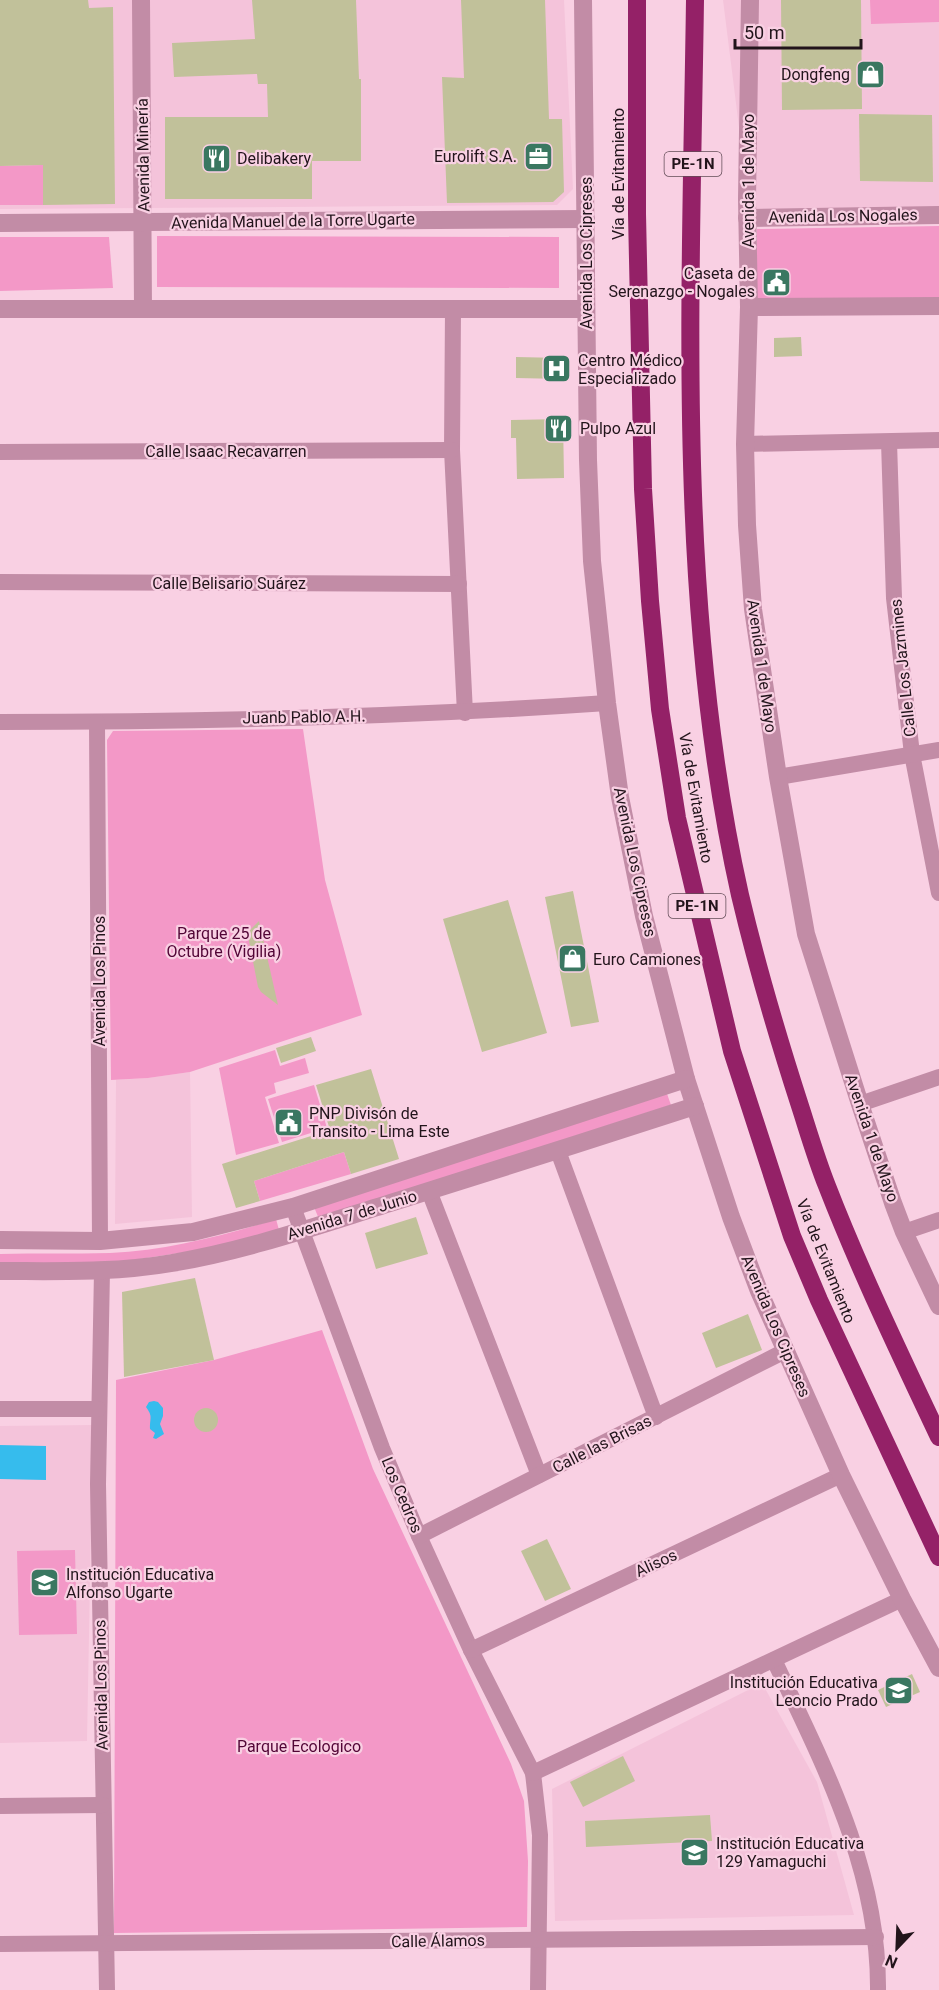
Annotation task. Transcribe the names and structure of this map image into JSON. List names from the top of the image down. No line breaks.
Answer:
{"streets":{"highway":["PE-1N","Vía de Evitamiento"],"street":["Avenida Minería","Avenida 1 de Mayo","Avenida Los Nogales","Avenida Manuel de la Torre Ugarte","Avenida Los Cipreses","Calle Isaac Recavarren","Calle Belisario Suárez","Calle Los Jazmines","Juanb Pablo A.H.","Avenida Los Pinos","Avenida 7 de Junio","Calle las Brisas","Los Cedros","Alisos","Calle Álamos"]},"crossings":[["Avenida Minería","Avenida Manuel de la Torre Ugarte"],["Avenida 1 de Mayo","Avenida Los Nogales"],["Avenida Manuel de la Torre Ugarte","Avenida Los Cipreses"],["Avenida Los Cipreses","Juanb Pablo A.H."],["Avenida Los Cipreses","Avenida 7 de Junio"],["Avenida Los Cipreses","Calle las Brisas"],["Avenida Los Cipreses","Alisos"],["Juanb Pablo A.H.","Avenida Los Pinos"],["Avenida Los Pinos","Avenida 7 de Junio"],["Avenida Los Pinos","Calle Álamos"],["Avenida 7 de Junio","Los Cedros"],["Calle las Brisas","Los Cedros"],["Los Cedros","Alisos"]],"parks":["Parque 25 de Octubre (Vigilia)","Parque Ecologico"],"places":{"shop":["Dongfeng","Euro Camiones"],"office":["Eurolift S.A."],"restaurant":["Delibakery","Pulpo Azul"],"public building":["Caseta de Serenazgo - Nogales","PNP Divisón de Transito - Lima Este"],"hospital":["Centro Médico Especializado"],"school or university":["Institución Educativa Alfonso Ugarte","Institución Educativa Leoncio Prado","Institución Educativa 129 Yamaguchi"]},"scale_bar":"50 m","north":"bottom left"}
